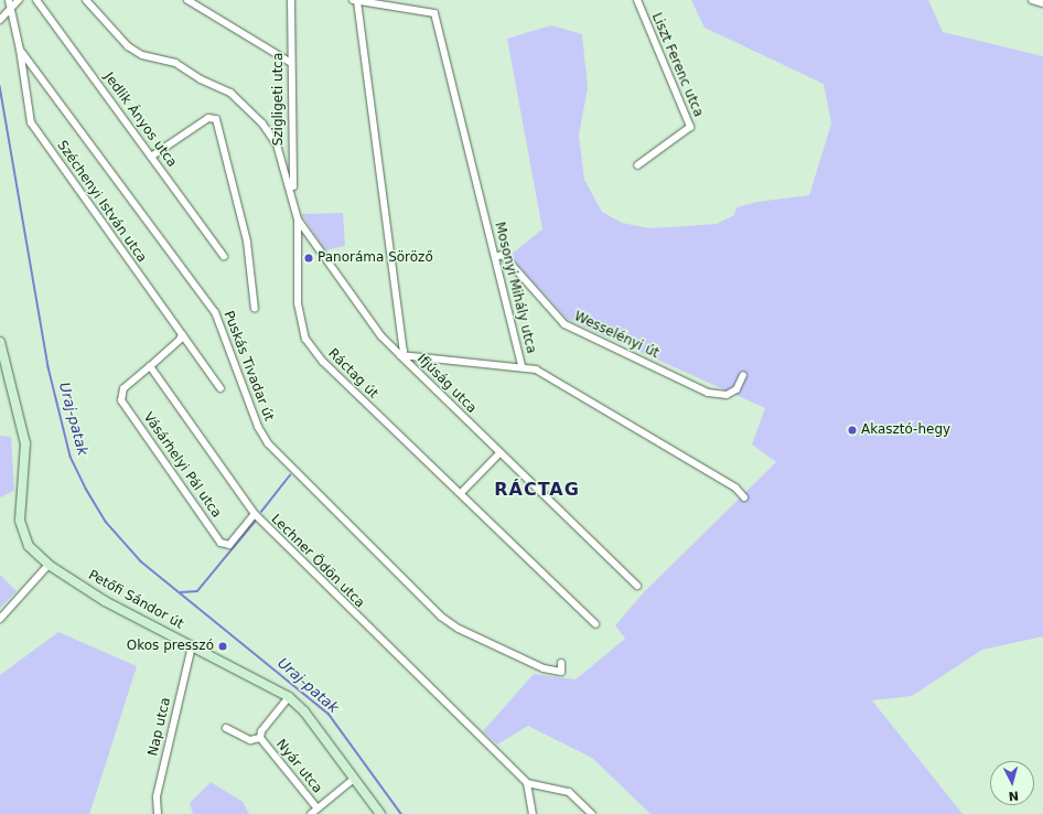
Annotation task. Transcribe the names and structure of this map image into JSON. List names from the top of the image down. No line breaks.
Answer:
{"streets":{"street":["Liszt Ferenc utca","Szigligeti utca","Jedlik Ányos utca","Széchenyi István utca","Mosonyi Mihály utca","Wesselényi út","Puskás Tivadar út","Ráctag út","Ifjúság utca","Vásárhelyi Pál utca","Lechner Ödön utca","Petőfi Sándor út","Nap utca","Nyár utca"]},"crossings":[["Széchenyi István utca","Puskás Tivadar út"],["Mosonyi Mihály utca","Wesselényi út"],["Mosonyi Mihály utca","Ifjúság utca"],["Vásárhelyi Pál utca","Lechner Ödön utca"],["Petőfi Sándor út","Nap utca"],["Petőfi Sándor út","Nyár utca"]],"districts":["RÁCTAG"],"water":["Uraj-patak"],"places":["Panoráma Söröző","Akasztó-hegy","Okos presszó"],"north":"bottom"}
